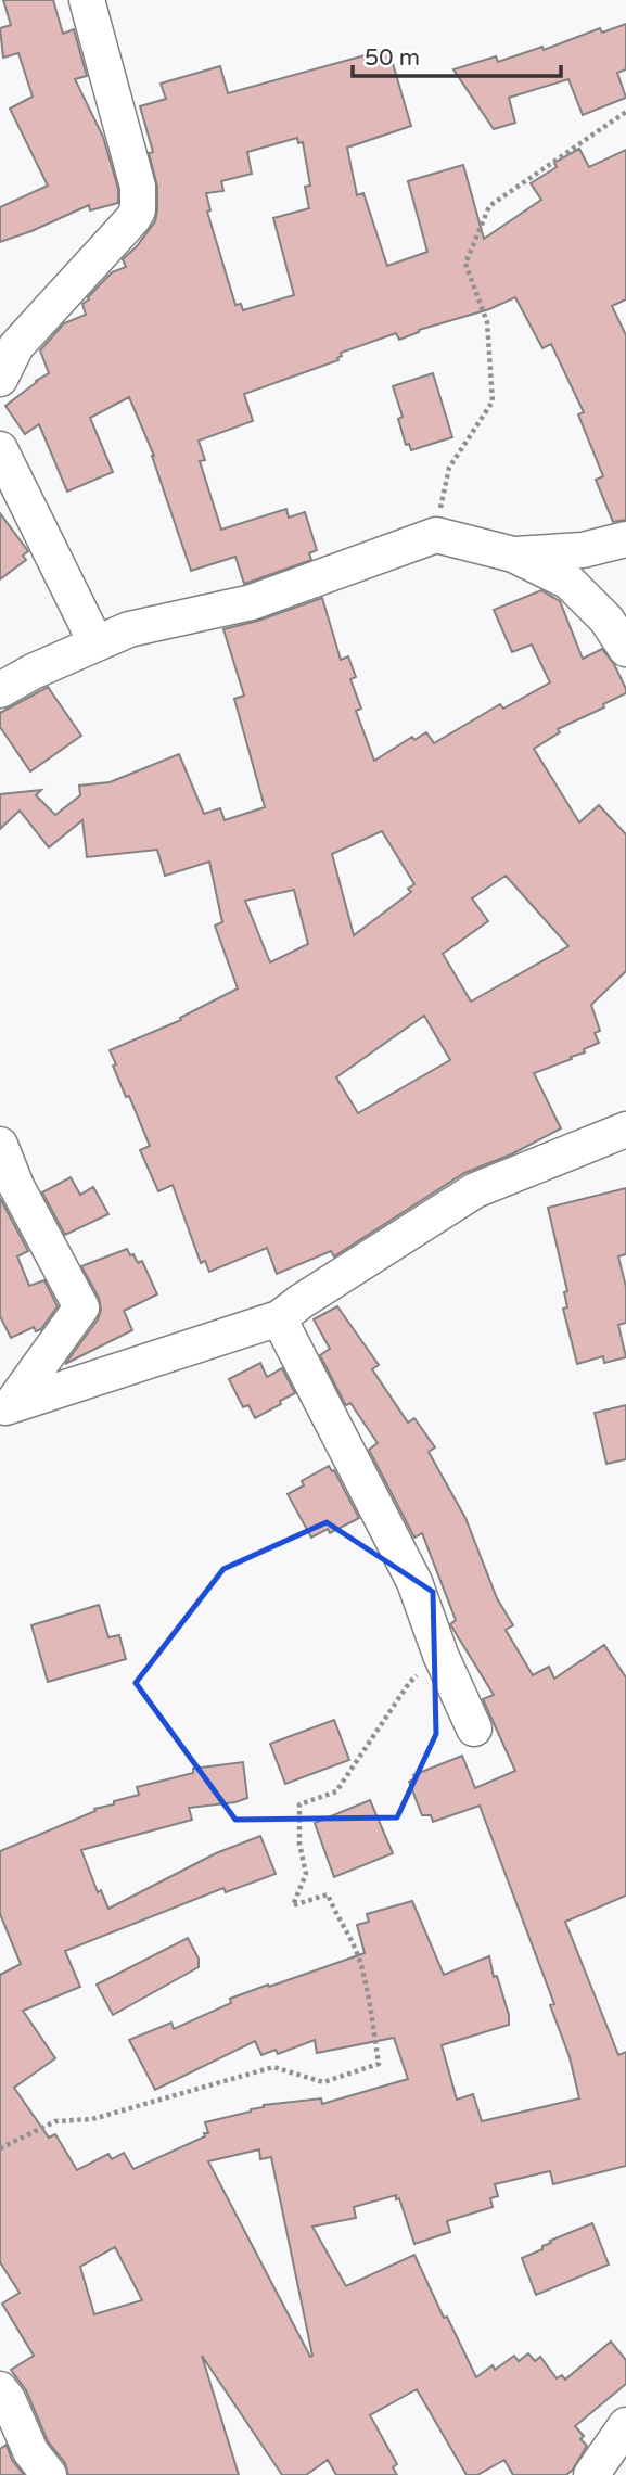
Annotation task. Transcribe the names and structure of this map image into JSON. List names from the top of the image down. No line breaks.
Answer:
{"scale_bar":"50 m"}
